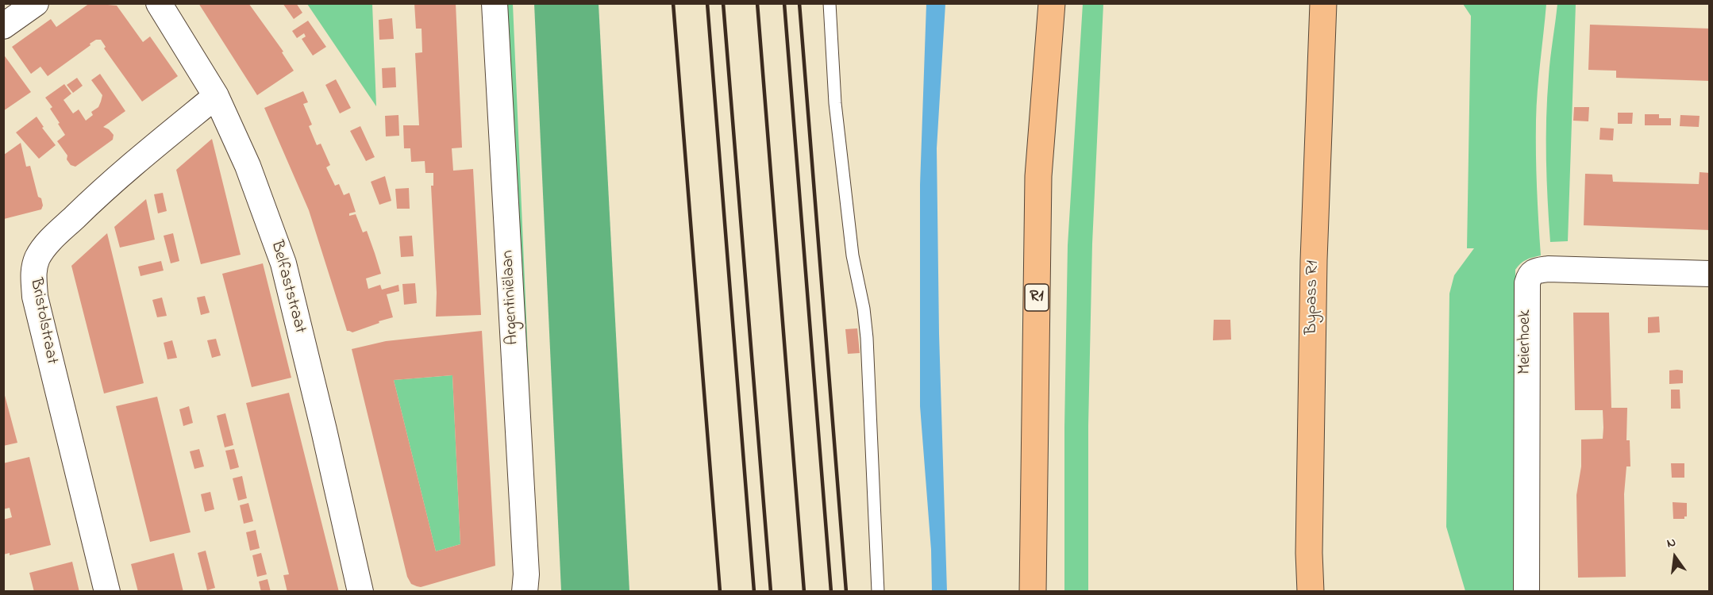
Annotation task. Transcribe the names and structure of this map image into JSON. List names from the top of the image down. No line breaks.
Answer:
{"streets":{"highway":["R1","Bypass R1"],"street":["Belfaststraat","Argentiniëlaan","Bristolstraat","Meierhoek"]},"crossings":[["Belfaststraat","Bristolstraat"]],"north":"top"}
